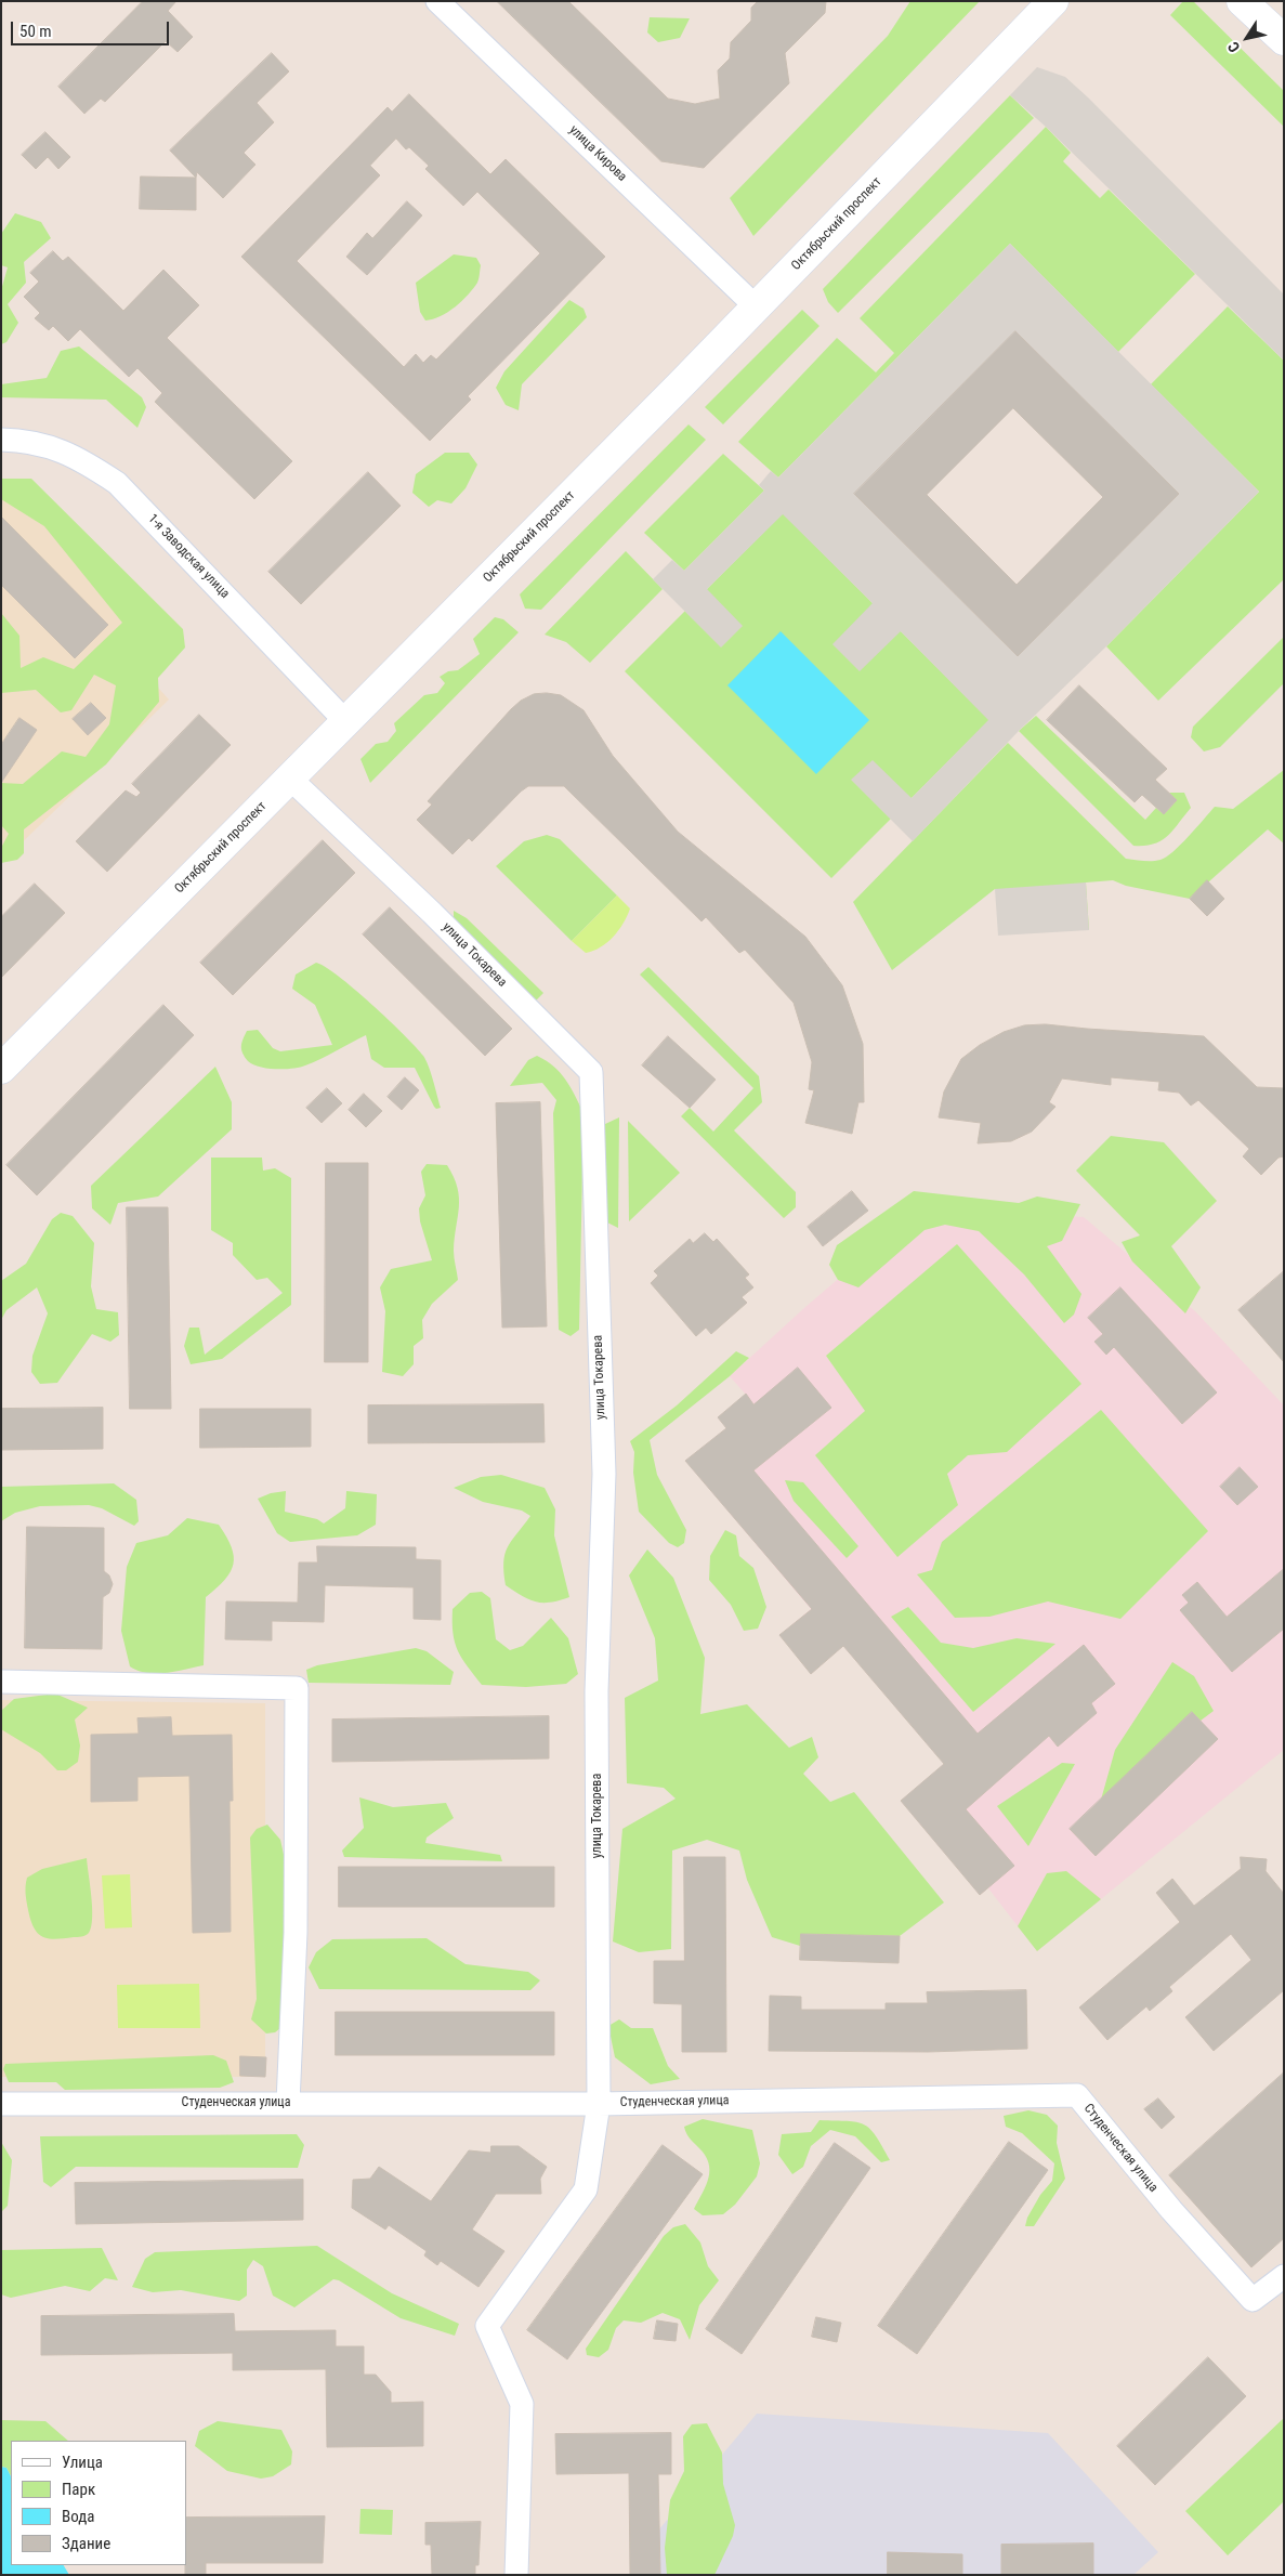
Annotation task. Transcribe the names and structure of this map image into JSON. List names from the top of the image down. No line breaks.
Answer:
{"streets":{"main road":["Октябрьский проспект"],"street":["улица Кирова","1-я Заводская улица","улица Токарева","Студенческая улица"]},"crossings":[["улица Кирова","Октябрьский проспект"],["Октябрьский проспект","1-я Заводская улица"],["Октябрьский проспект","улица Токарева"],["улица Токарева","Студенческая улица"]],"legend":["Улица","Парк","Вода","Здание"],"scale_bar":"50 m","north":"bottom left"}
